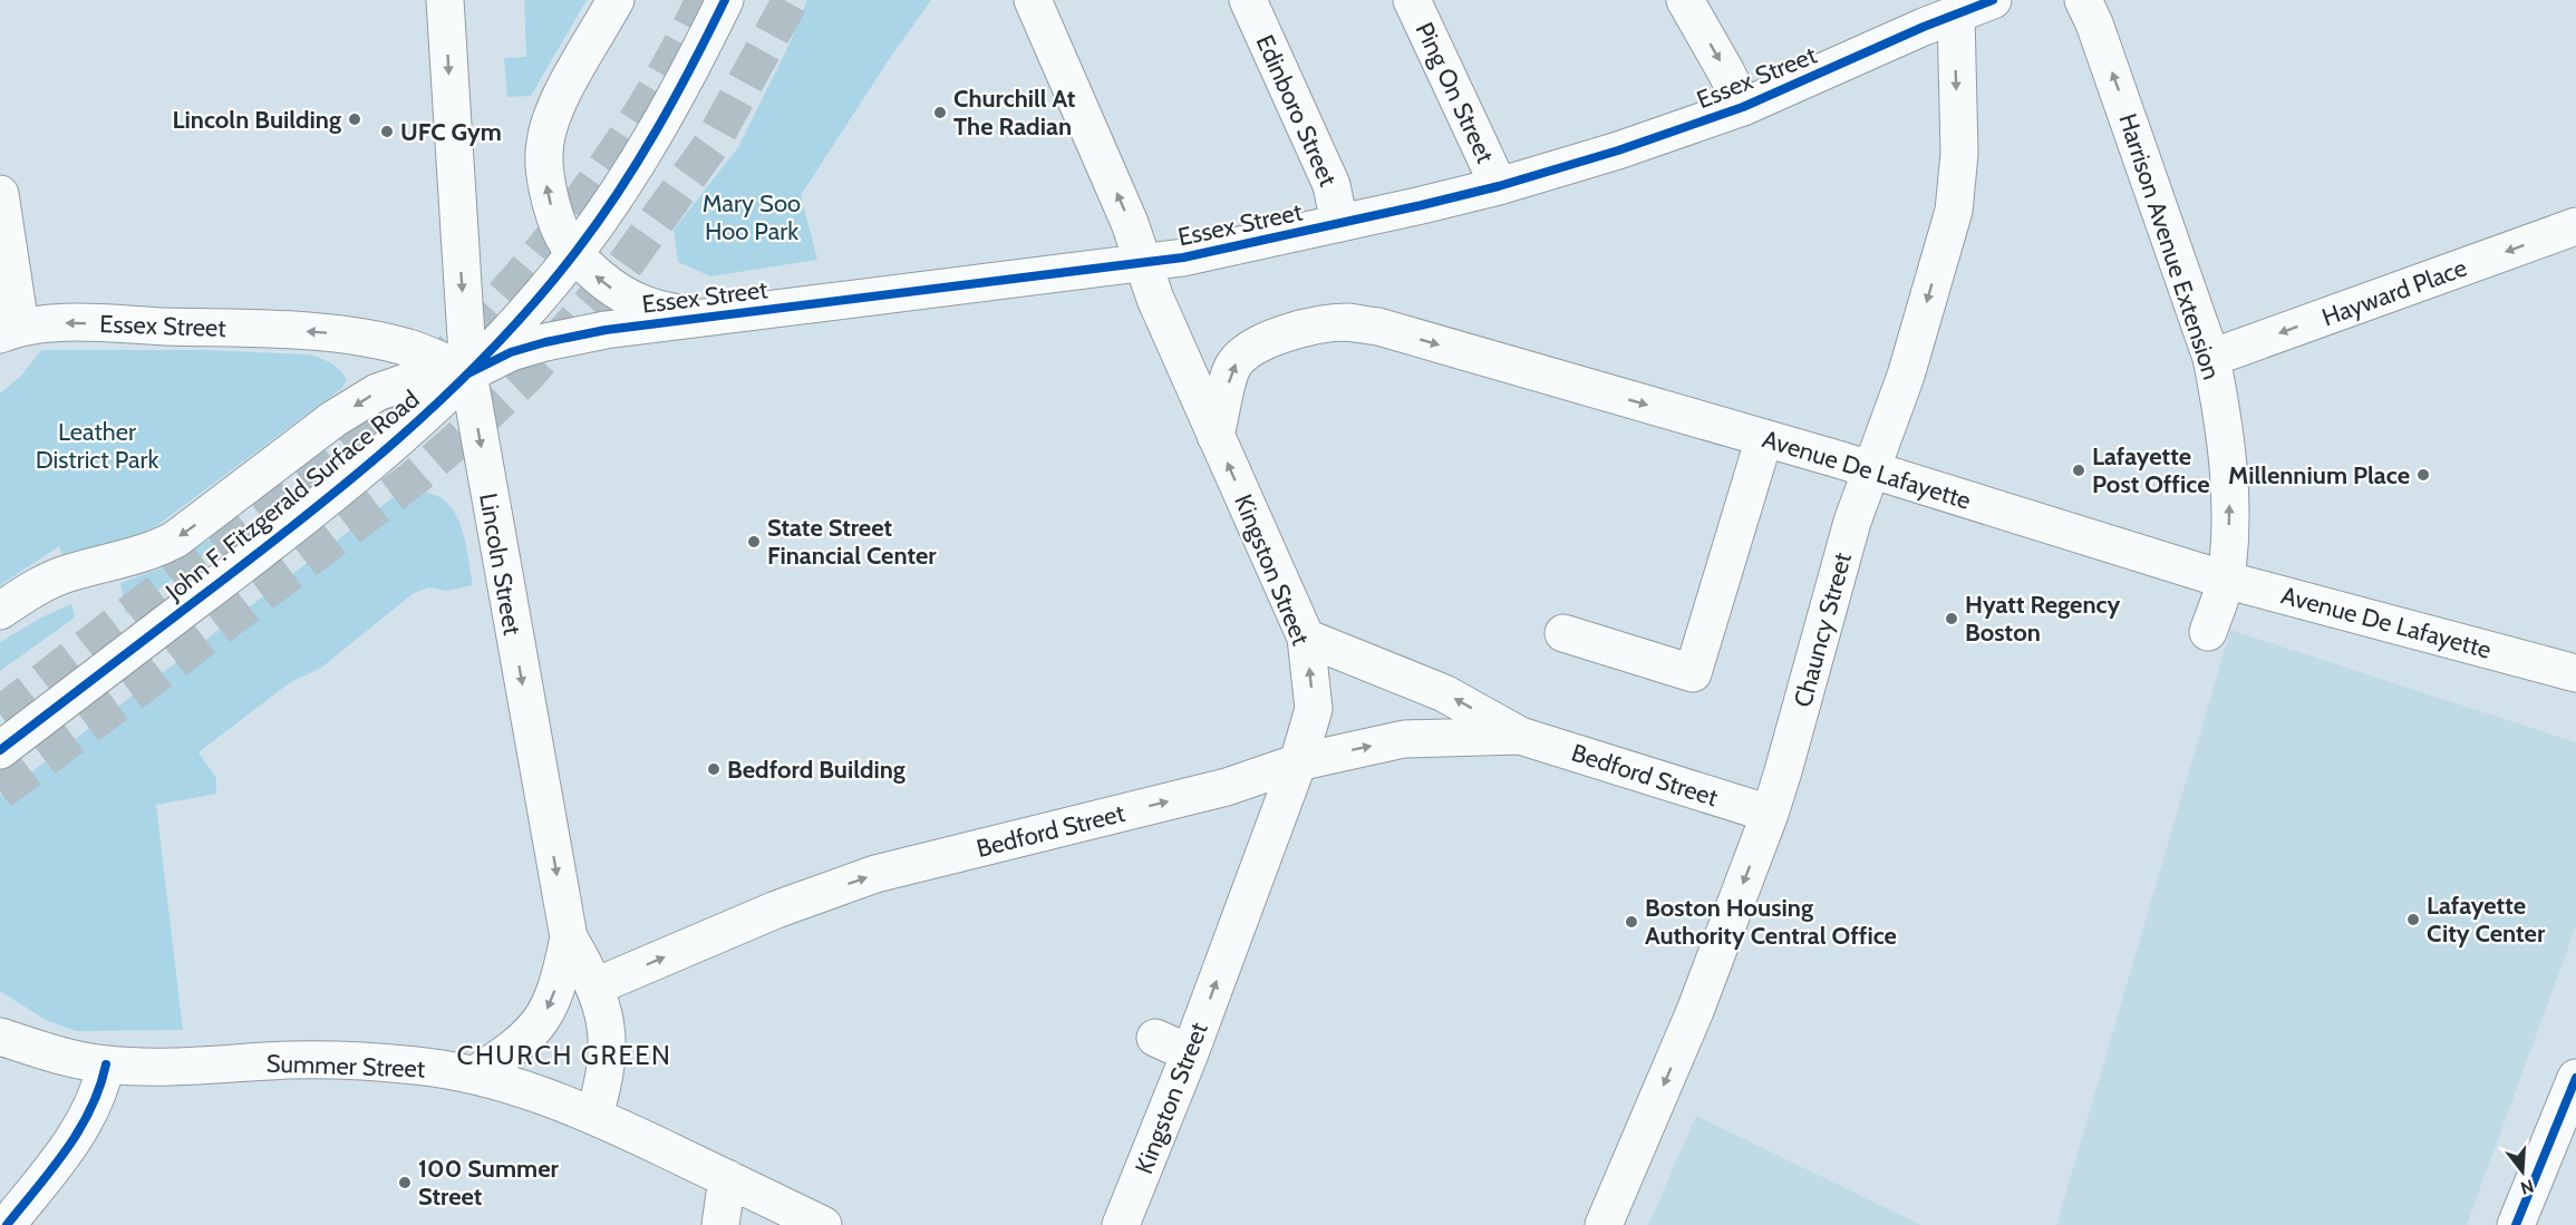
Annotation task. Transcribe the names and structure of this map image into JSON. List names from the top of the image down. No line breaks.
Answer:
{"streets":{"main road":["Essex Street","Ping On Street","Edinboro Street","Harrison Avenue Extension","Hayward Place","Avenue De Lafayette","John F. Fitzgerald Surface Road","Lincoln Street","Kingston Street","Chauncy Street","Bedford Street","Summer Street"]},"crossings":[["Essex Street","Ping On Street"],["Essex Street","Edinboro Street"],["Essex Street","John F. Fitzgerald Surface Road"],["Essex Street","Lincoln Street"],["Essex Street","Kingston Street"],["Essex Street","Chauncy Street"],["Harrison Avenue Extension","Hayward Place"],["Harrison Avenue Extension","Avenue De Lafayette"],["Avenue De Lafayette","Kingston Street"],["Avenue De Lafayette","Chauncy Street"],["John F. Fitzgerald Surface Road","Lincoln Street"],["Lincoln Street","Bedford Street"],["Lincoln Street","Summer Street"],["Kingston Street","Bedford Street"],["Chauncy Street","Bedford Street"]],"one_way":["Harrison Avenue Extension","Hayward Place","Avenue De Lafayette","Lincoln Street","Kingston Street","Chauncy Street"],"districts":["CHURCH GREEN"],"parks":["Mary Soo Hoo Park","Leather District Park"],"places":["Churchill At The Radian","Lincoln Building","UFC Gym","Lafayette Post Office","Millennium Place","State Street Financial Center","Hyatt Regency Boston","Bedford Building","Lafayette City Center","Boston Housing Authority Central Office","100 Summer Street"],"north":"bottom"}
